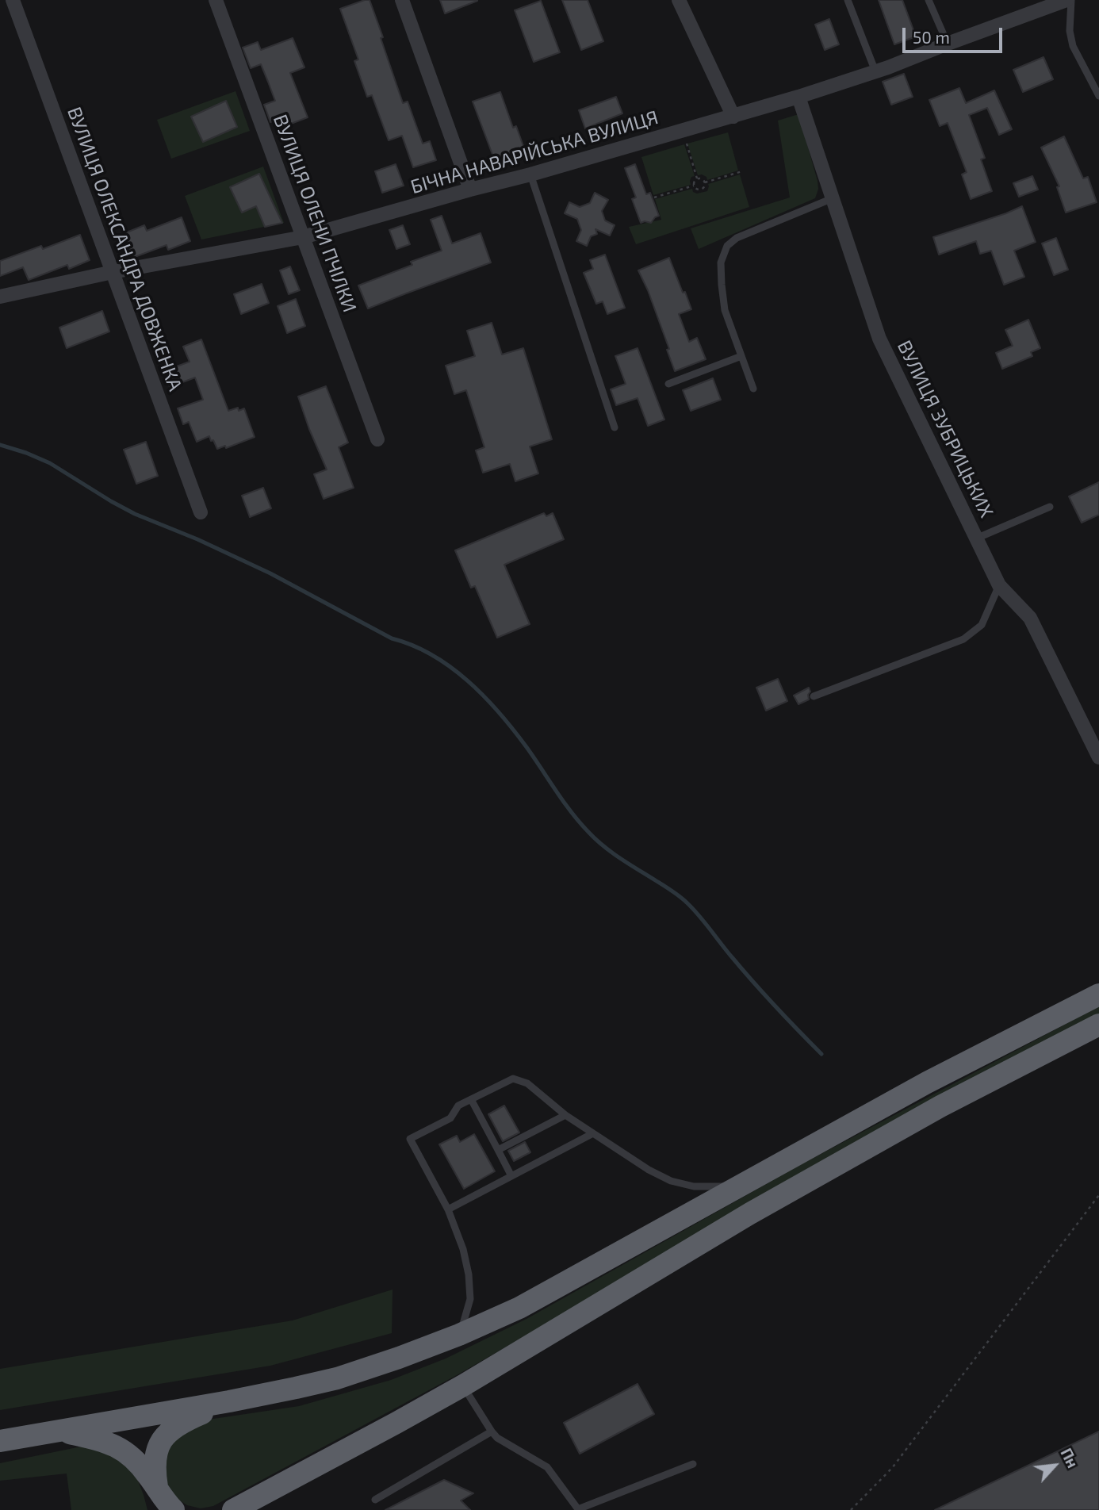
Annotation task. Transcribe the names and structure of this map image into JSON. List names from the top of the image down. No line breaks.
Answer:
{"streets":{"street":["БІЧНА НАВАРІЙСЬКА ВУЛИЦЯ","ВУЛИЦЯ ОЛЕНИ ПЧІЛКИ","ВУЛИЦЯ ОЛЕКСАНДРА ДОВЖЕНКА","ВУЛИЦЯ ЗУБРИЦЬКИХ"]},"crossings":[["БІЧНА НАВАРІЙСЬКА ВУЛИЦЯ","ВУЛИЦЯ ОЛЕНИ ПЧІЛКИ"],["БІЧНА НАВАРІЙСЬКА ВУЛИЦЯ","ВУЛИЦЯ ОЛЕКСАНДРА ДОВЖЕНКА"],["БІЧНА НАВАРІЙСЬКА ВУЛИЦЯ","ВУЛИЦЯ ЗУБРИЦЬКИХ"]],"scale_bar":"50 m","north":"top right"}
